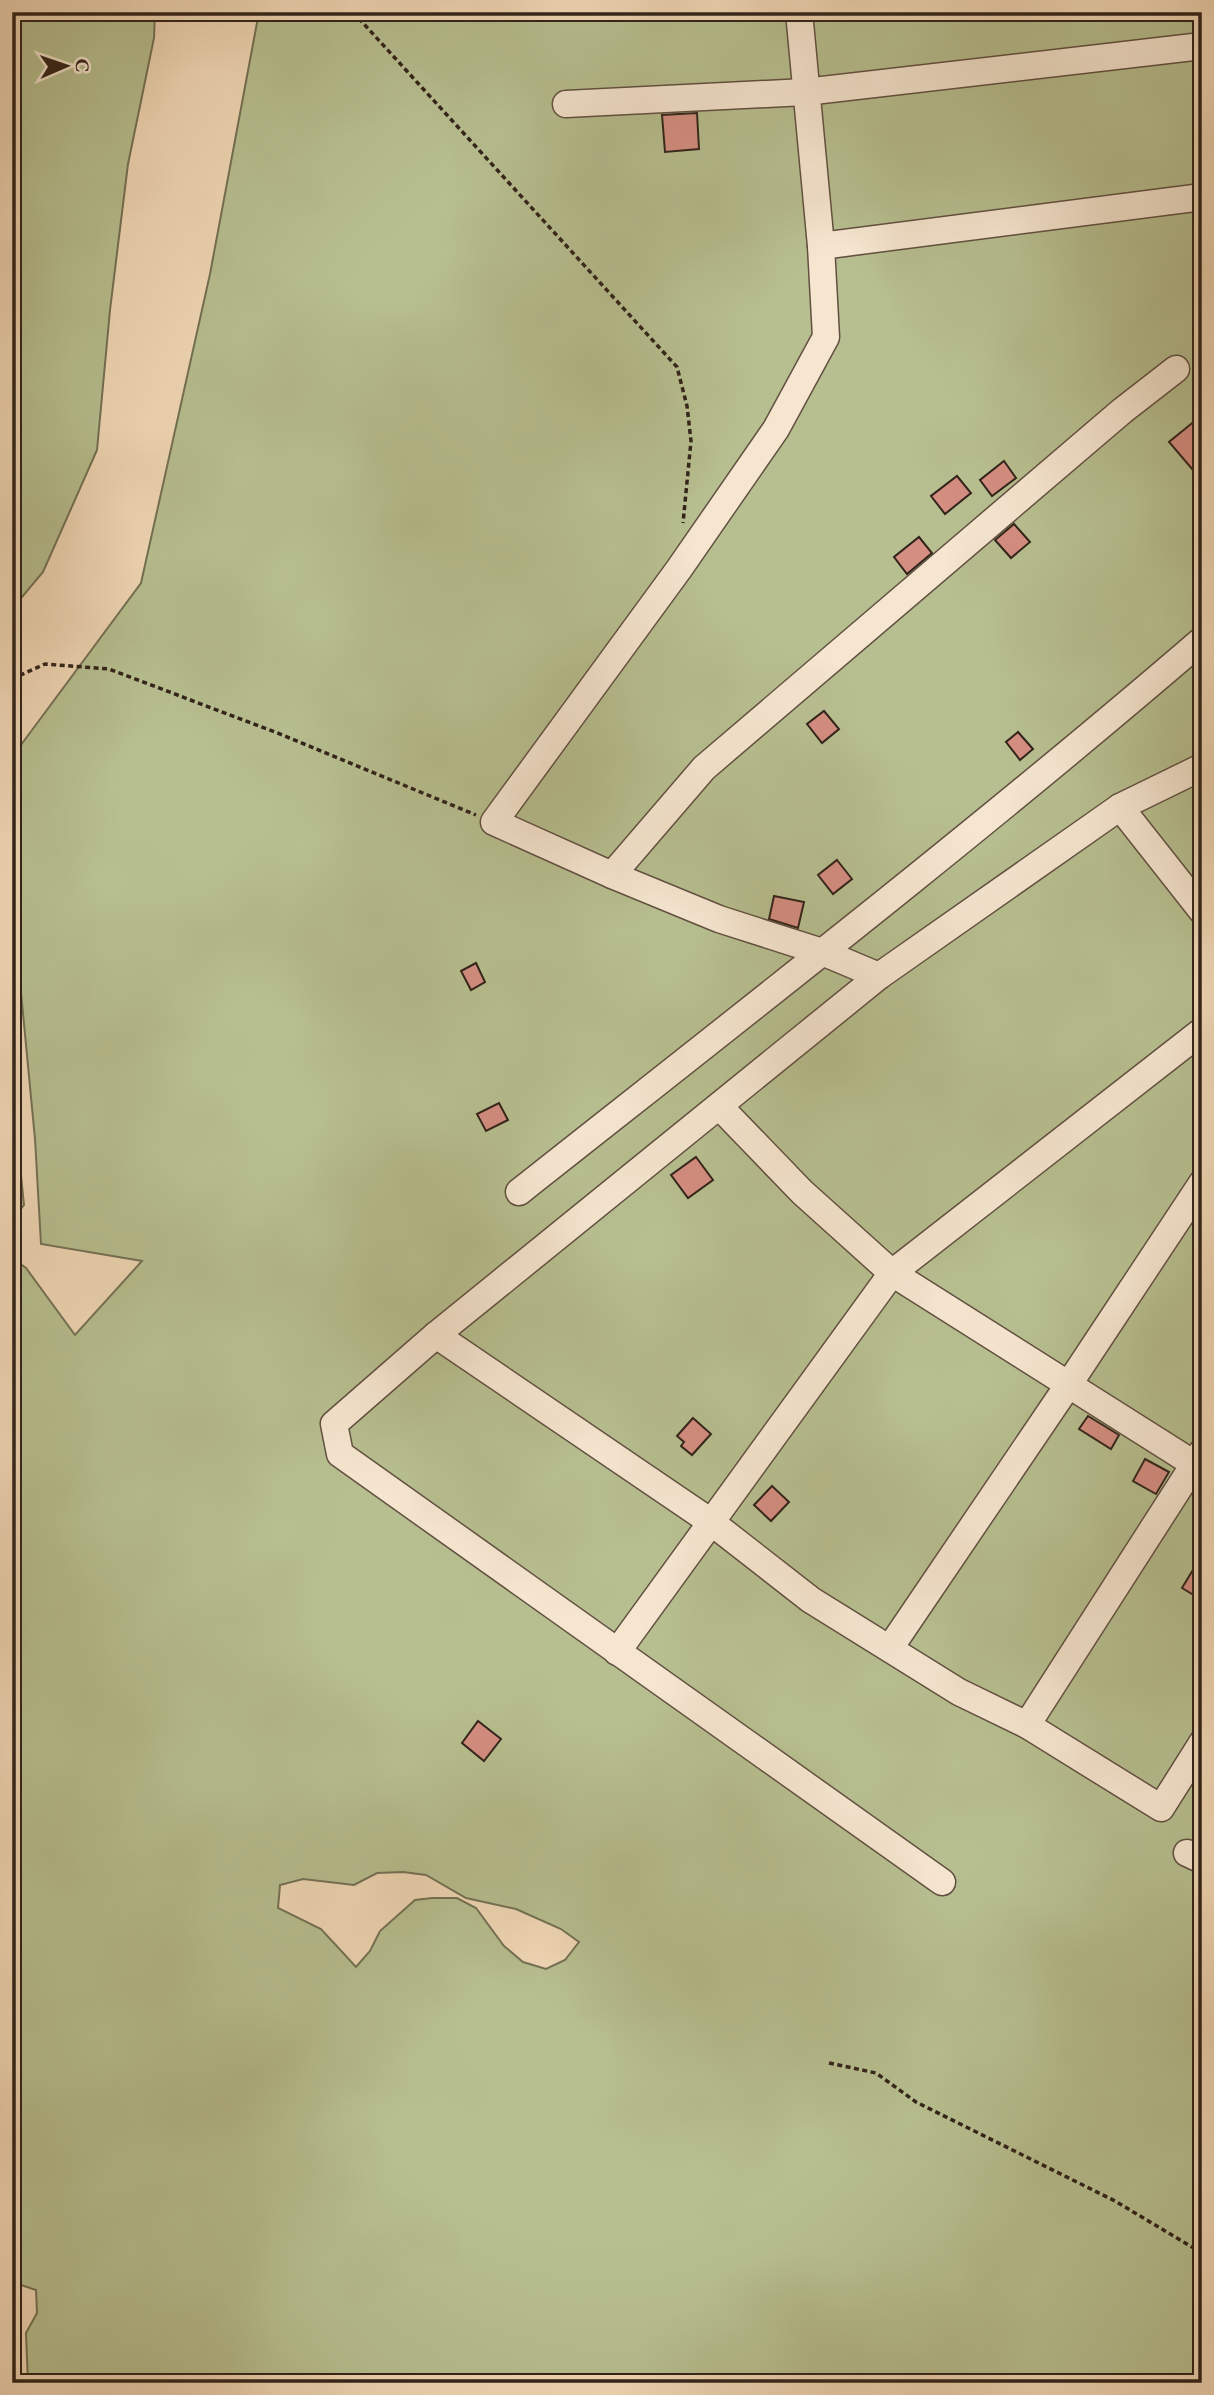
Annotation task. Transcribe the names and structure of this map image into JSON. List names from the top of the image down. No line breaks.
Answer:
{"north":"right"}
